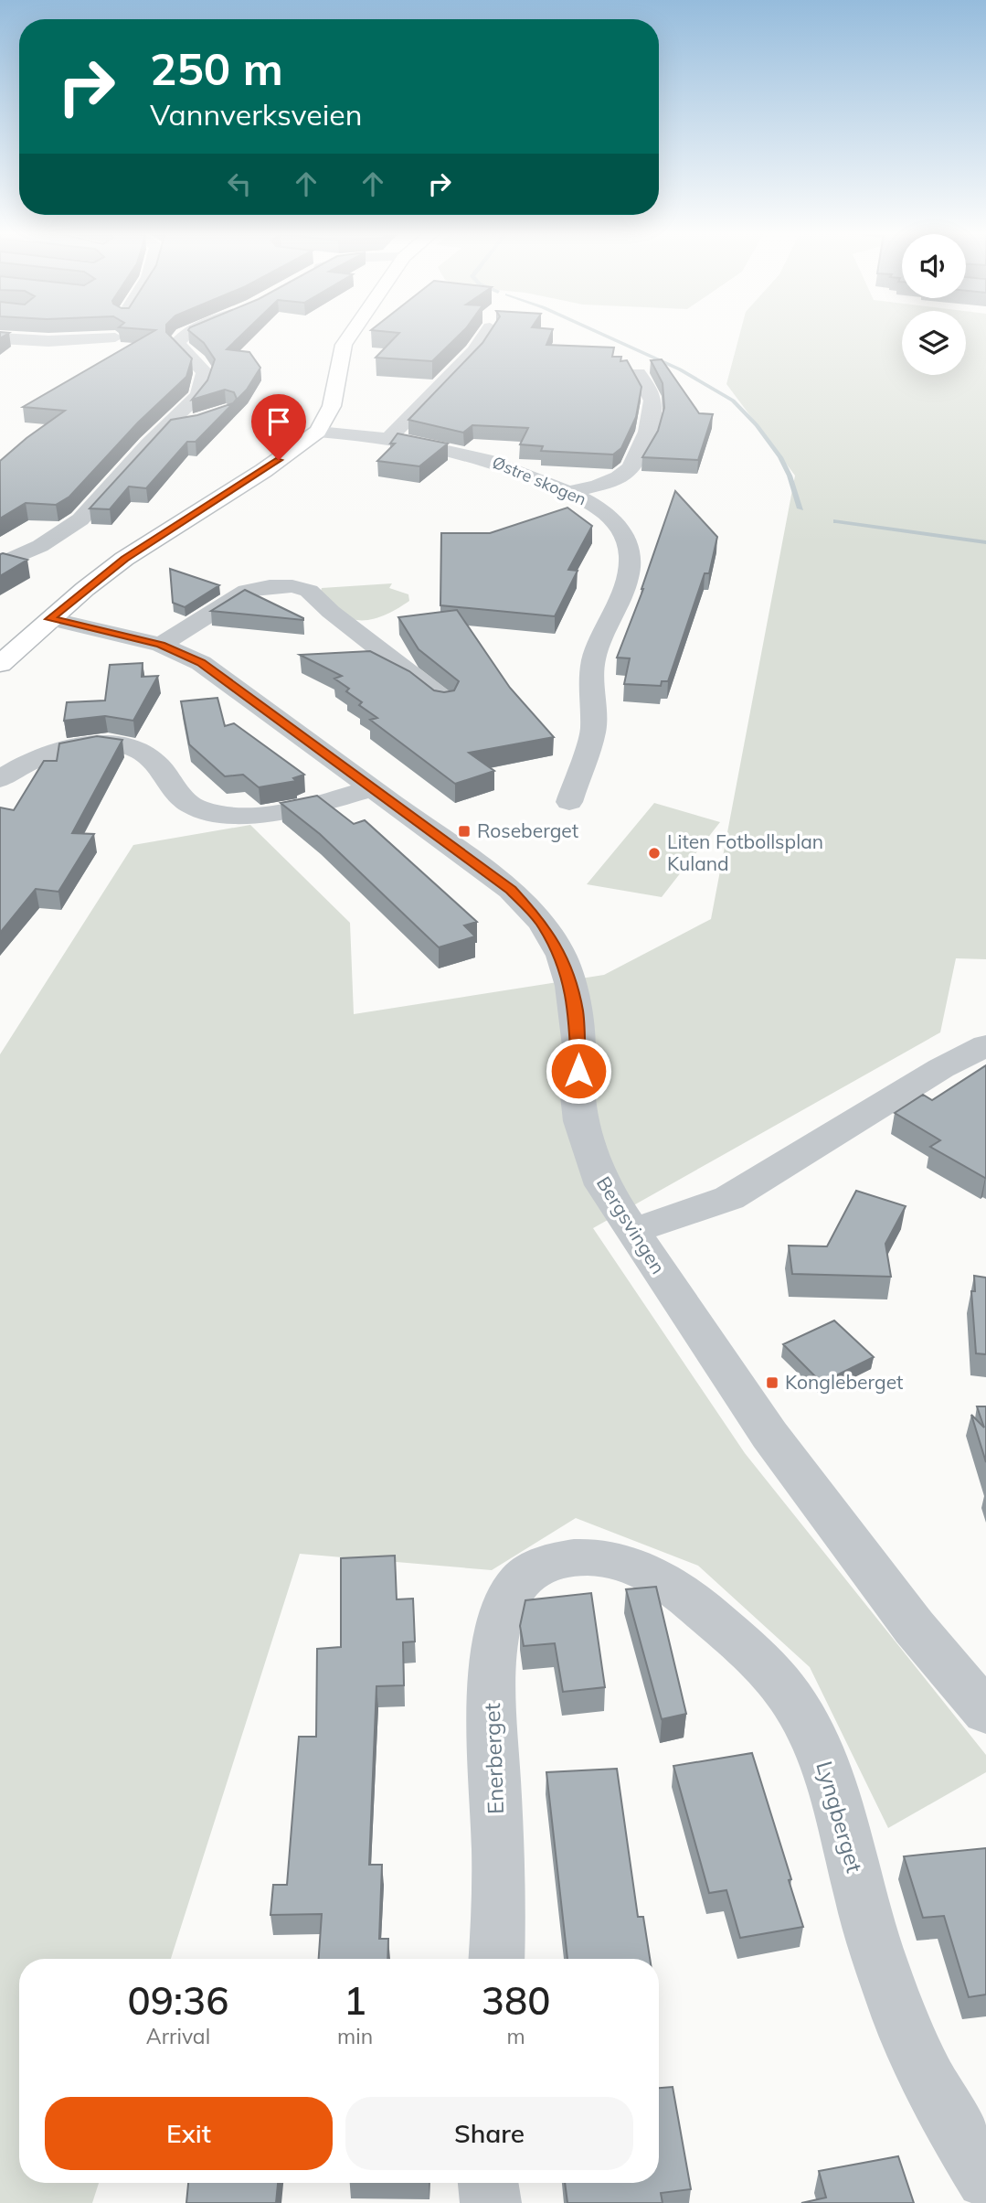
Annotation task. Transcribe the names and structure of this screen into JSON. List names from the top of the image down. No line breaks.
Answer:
{"streets":{"street":["Østre skogen","Bergsvingen","Enerberget","Lyngberget"]},"crossings":[["Enerberget","Lyngberget"]],"places":{"transit":["Roseberget","Kongleberget"],"other":["Liten Fotbollsplan Kuland"]},"page":{"turn":["250 m","Vannverksveien"],"eta":["09:36","Arrival","1","min","380","m"],"buttons":["Exit","Share"]}}
